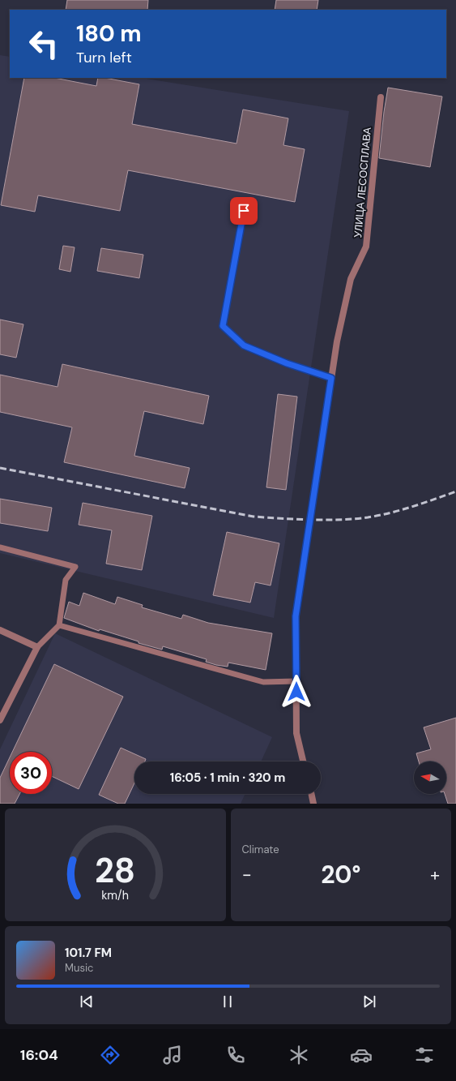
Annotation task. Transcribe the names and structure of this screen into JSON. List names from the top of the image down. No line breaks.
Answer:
{"streets":{"street":["УЛИЦА ЛЕСОСПЛАВА"]},"north":"left","page":{"turn":["180 m","Turn left"],"limit":"30","trip":"16:05 · 1 min · 320 m","tile":"Climate","heat":["−","20°","+"],"song":["101.7 FM","Music"],"tabs":"16:04","gauge":["28","km/h"]}}
